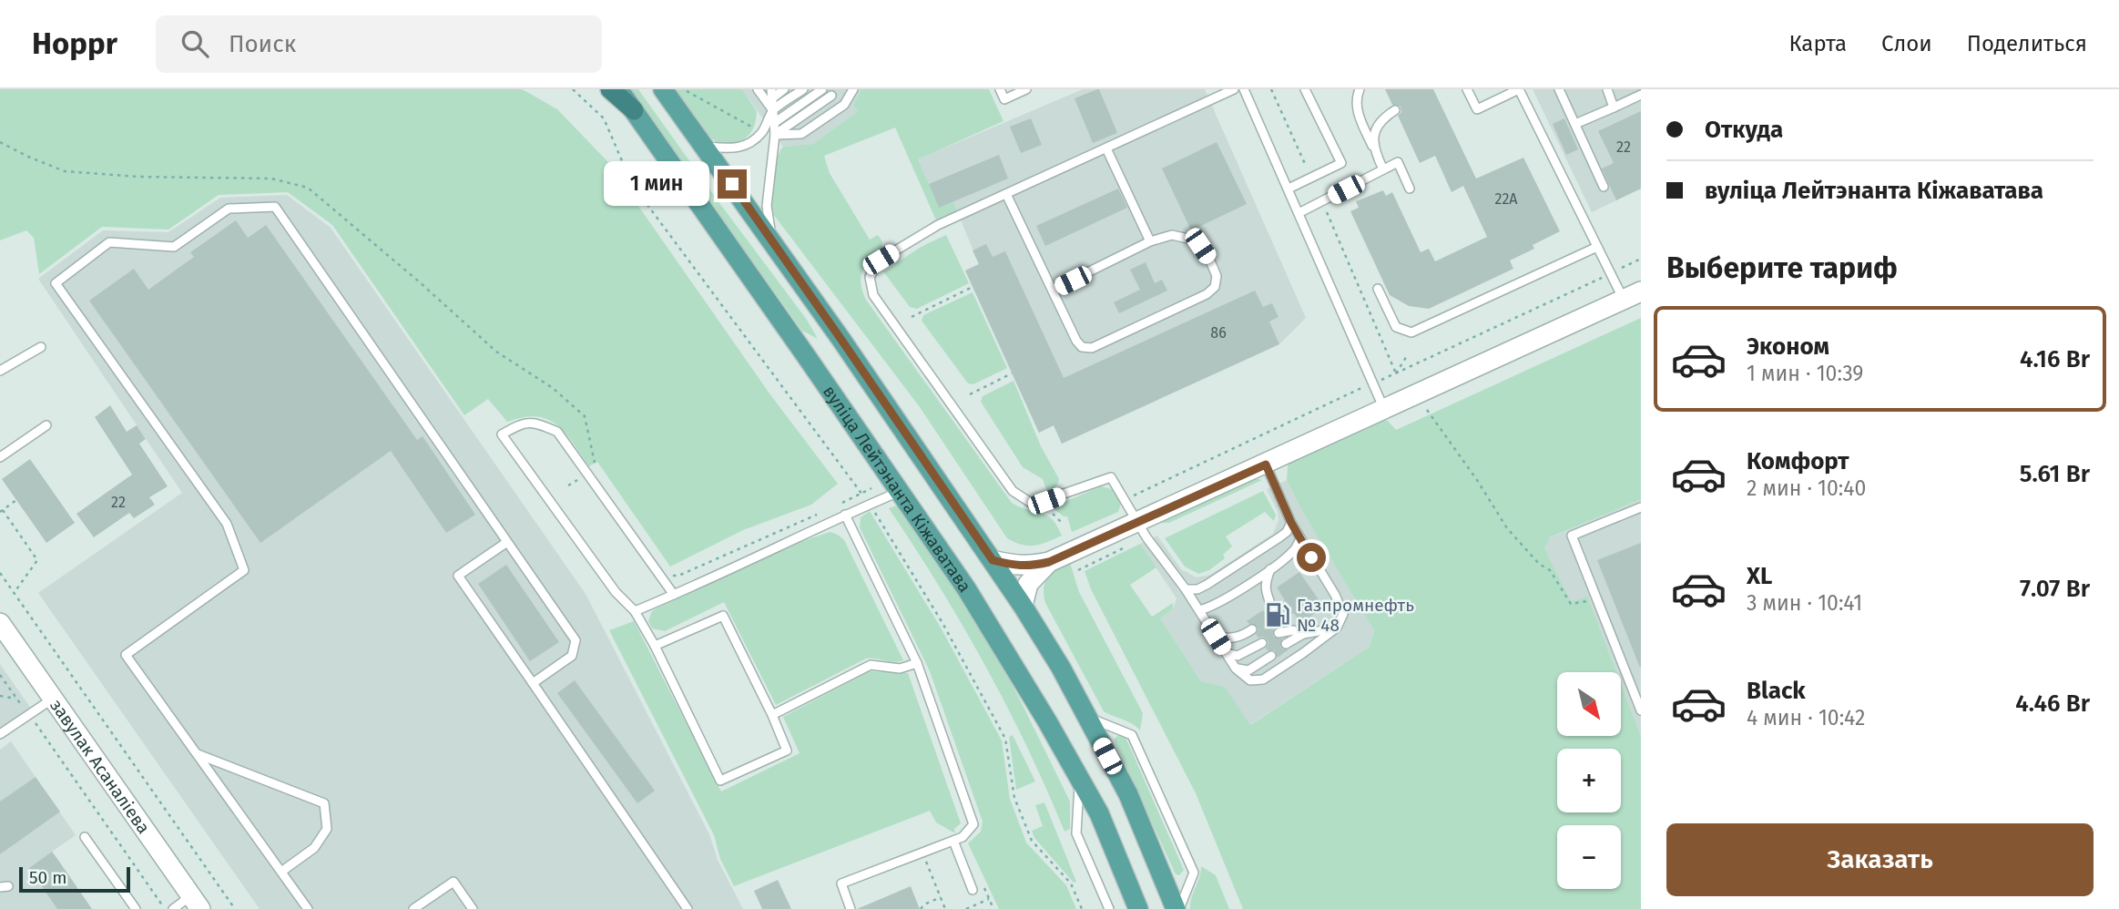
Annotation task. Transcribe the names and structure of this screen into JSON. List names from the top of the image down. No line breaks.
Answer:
{"streets":{"main road":["вуліца Лейтэнанта Кіжаватава"],"street":["завулак Асаналіева"]},"places":{"fuel station":["Газпромнефть № 48"]},"house_numbers":["22","22А","86","22"],"scale_bar":"50 m","north":"bottom right","page":{"header":"Hoppr","search":"Поиск","nav":["Карта","Слои","Поделиться"],"banner":["Откуда","вуліца Лейтэнанта Кіжаватава"],"bubble":"1 мин","heading":"Выберите тариф","list":[{"name":"Эконом","note":"1 мин · 10:39","value":"4.16 Br"},{"name":"Комфорт","note":"2 мин · 10:40","value":"5.61 Br"},{"name":"XL","note":"3 мин · 10:41","value":"7.07 Br"},{"name":"Black","note":"4 мин · 10:42","value":"4.46 Br"}],"map_buttons":["+","−"],"buttons":"Заказать","scale":"50 m"}}
